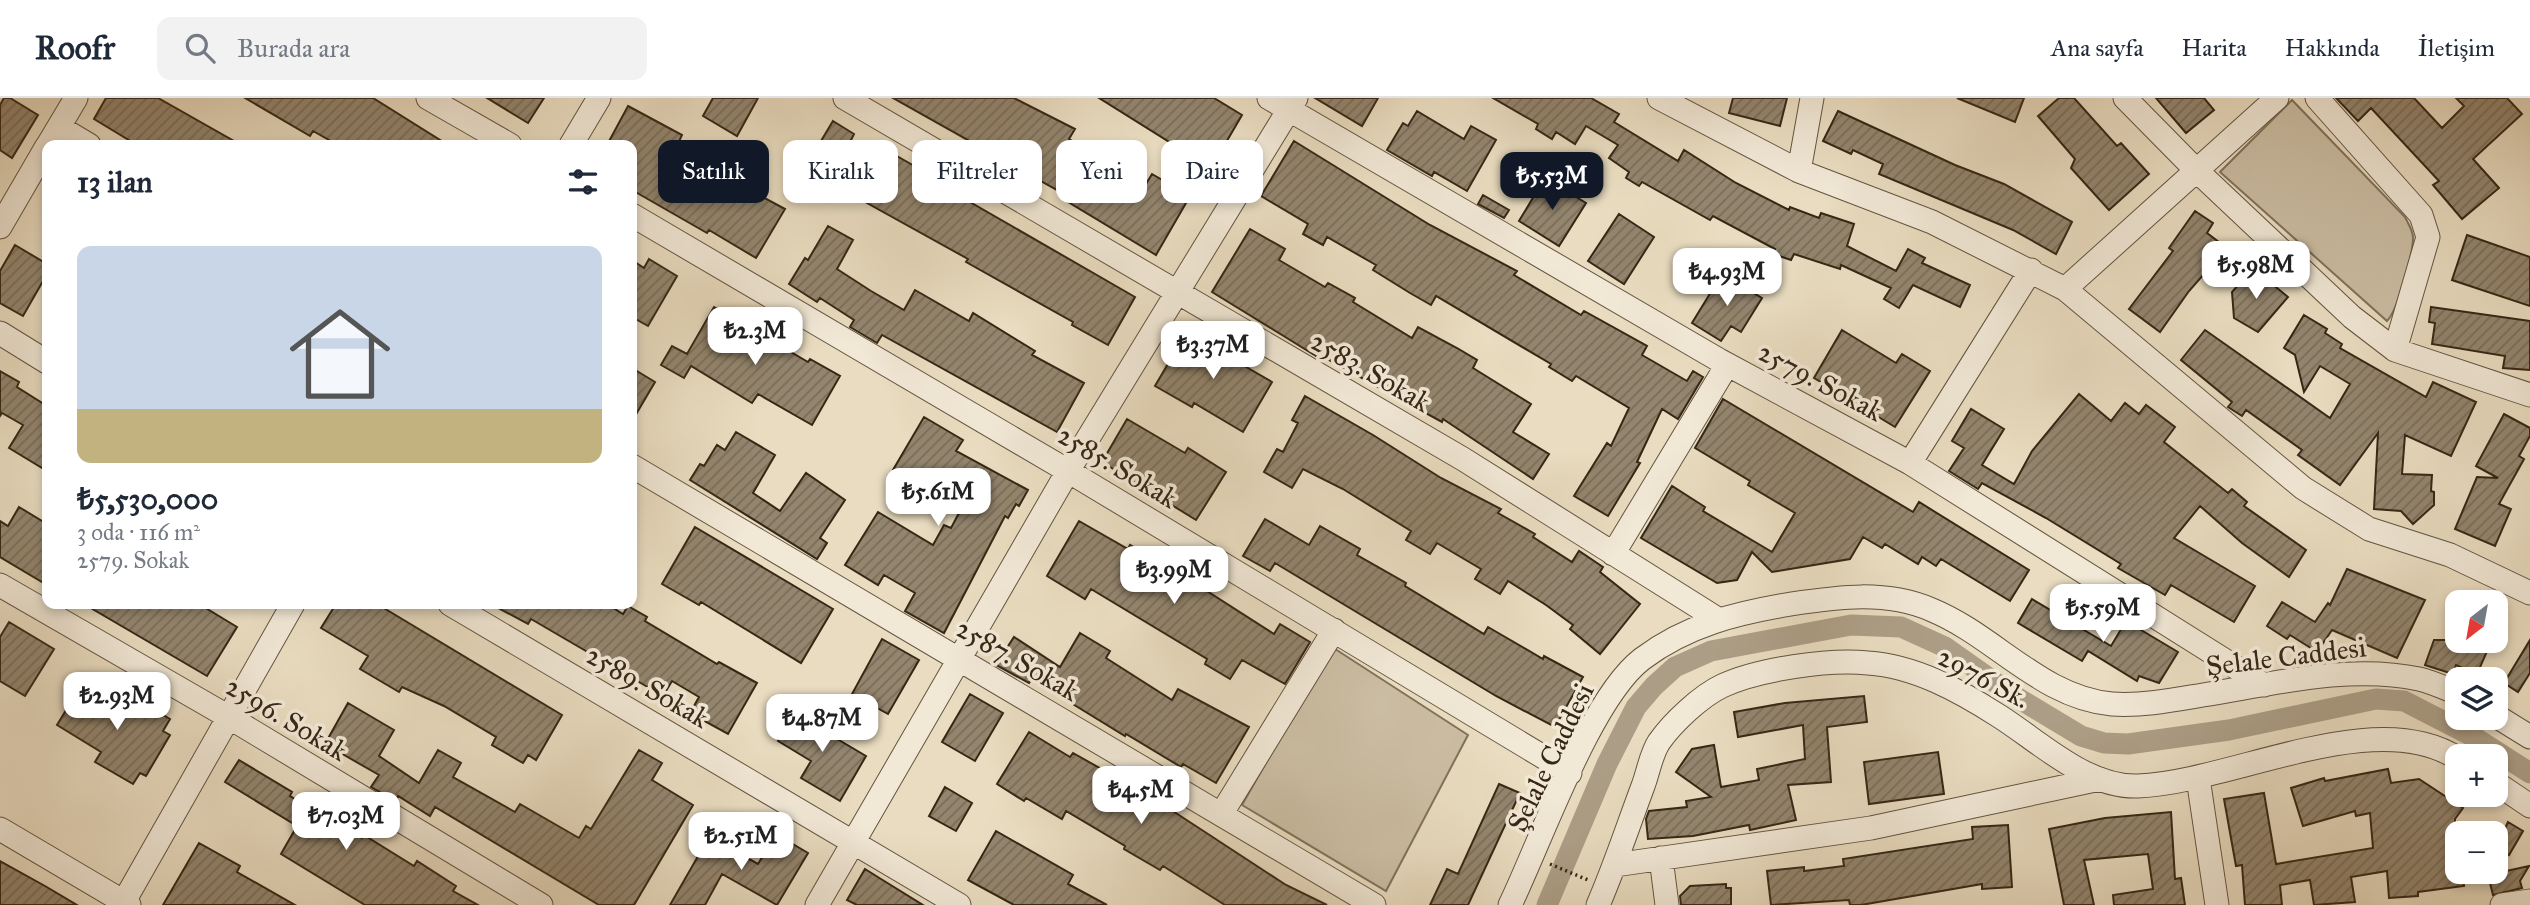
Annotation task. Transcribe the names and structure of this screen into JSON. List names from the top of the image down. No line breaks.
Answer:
{"streets":{"street":["2583. Sokak","2579. Sokak","2585. Sokak","Şelale Caddesi","2587. Sokak","2976 Sk.","2589. Sokak","2596. Sokak"]},"crossings":[["2583. Sokak","Şelale Caddesi"],["2579. Sokak","Şelale Caddesi"],["2585. Sokak","Şelale Caddesi"]],"north":"bottom left","page":{"header":"Roofr","search":"Burada ara","nav":["Ana sayfa","Harita","Hakkında","İletişim"],"chip":["Satılık","Kiralık","Filtreler","Yeni","Daire"],"heading":"13 ilan","price":["₺5.53M","₺5.98M","₺4.93M","₺2.3M","₺3.37M","₺5.61M","₺3.99M","₺5.59M","₺2.93M","₺4.87M","₺4.5M","₺7.03M","₺2.51M"],"list":[{"name":"₺5,530,000","note":"3 oda · 116 m² · 2579. Sokak"}],"map_buttons":["+","−"]}}
